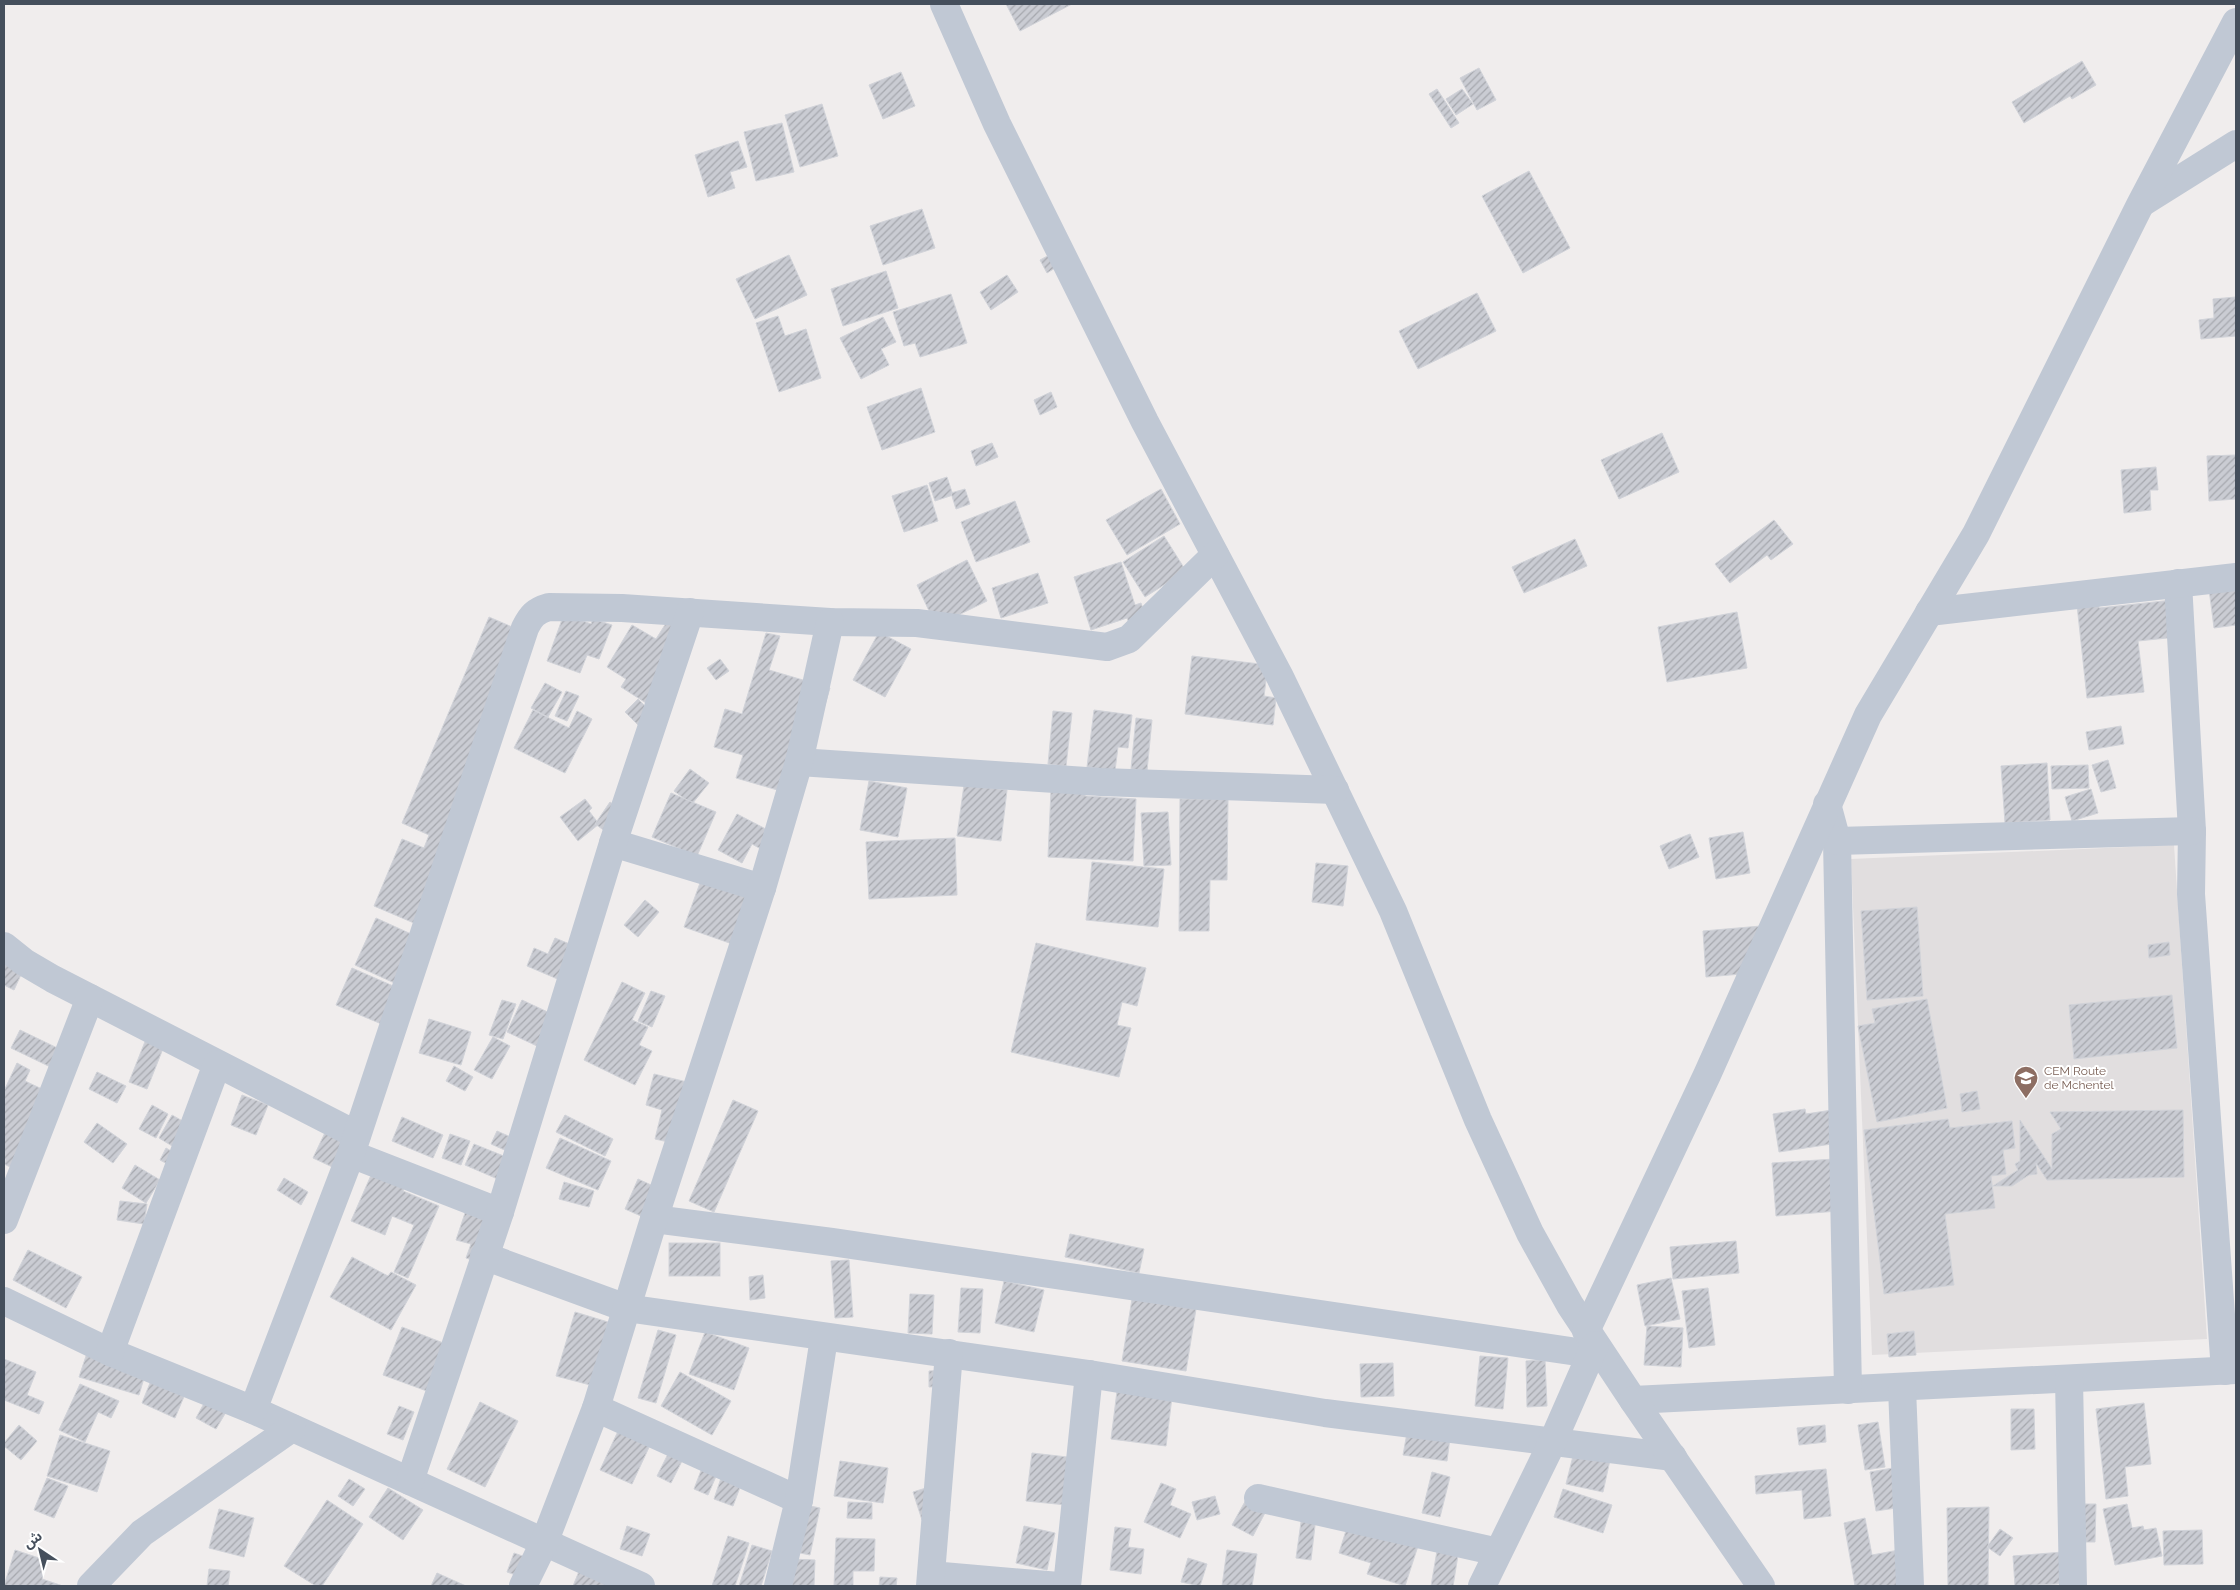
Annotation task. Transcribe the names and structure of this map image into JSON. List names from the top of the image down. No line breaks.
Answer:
{"places":{"school or university":["CEM Route de Mchentel"]},"north":"top left"}
